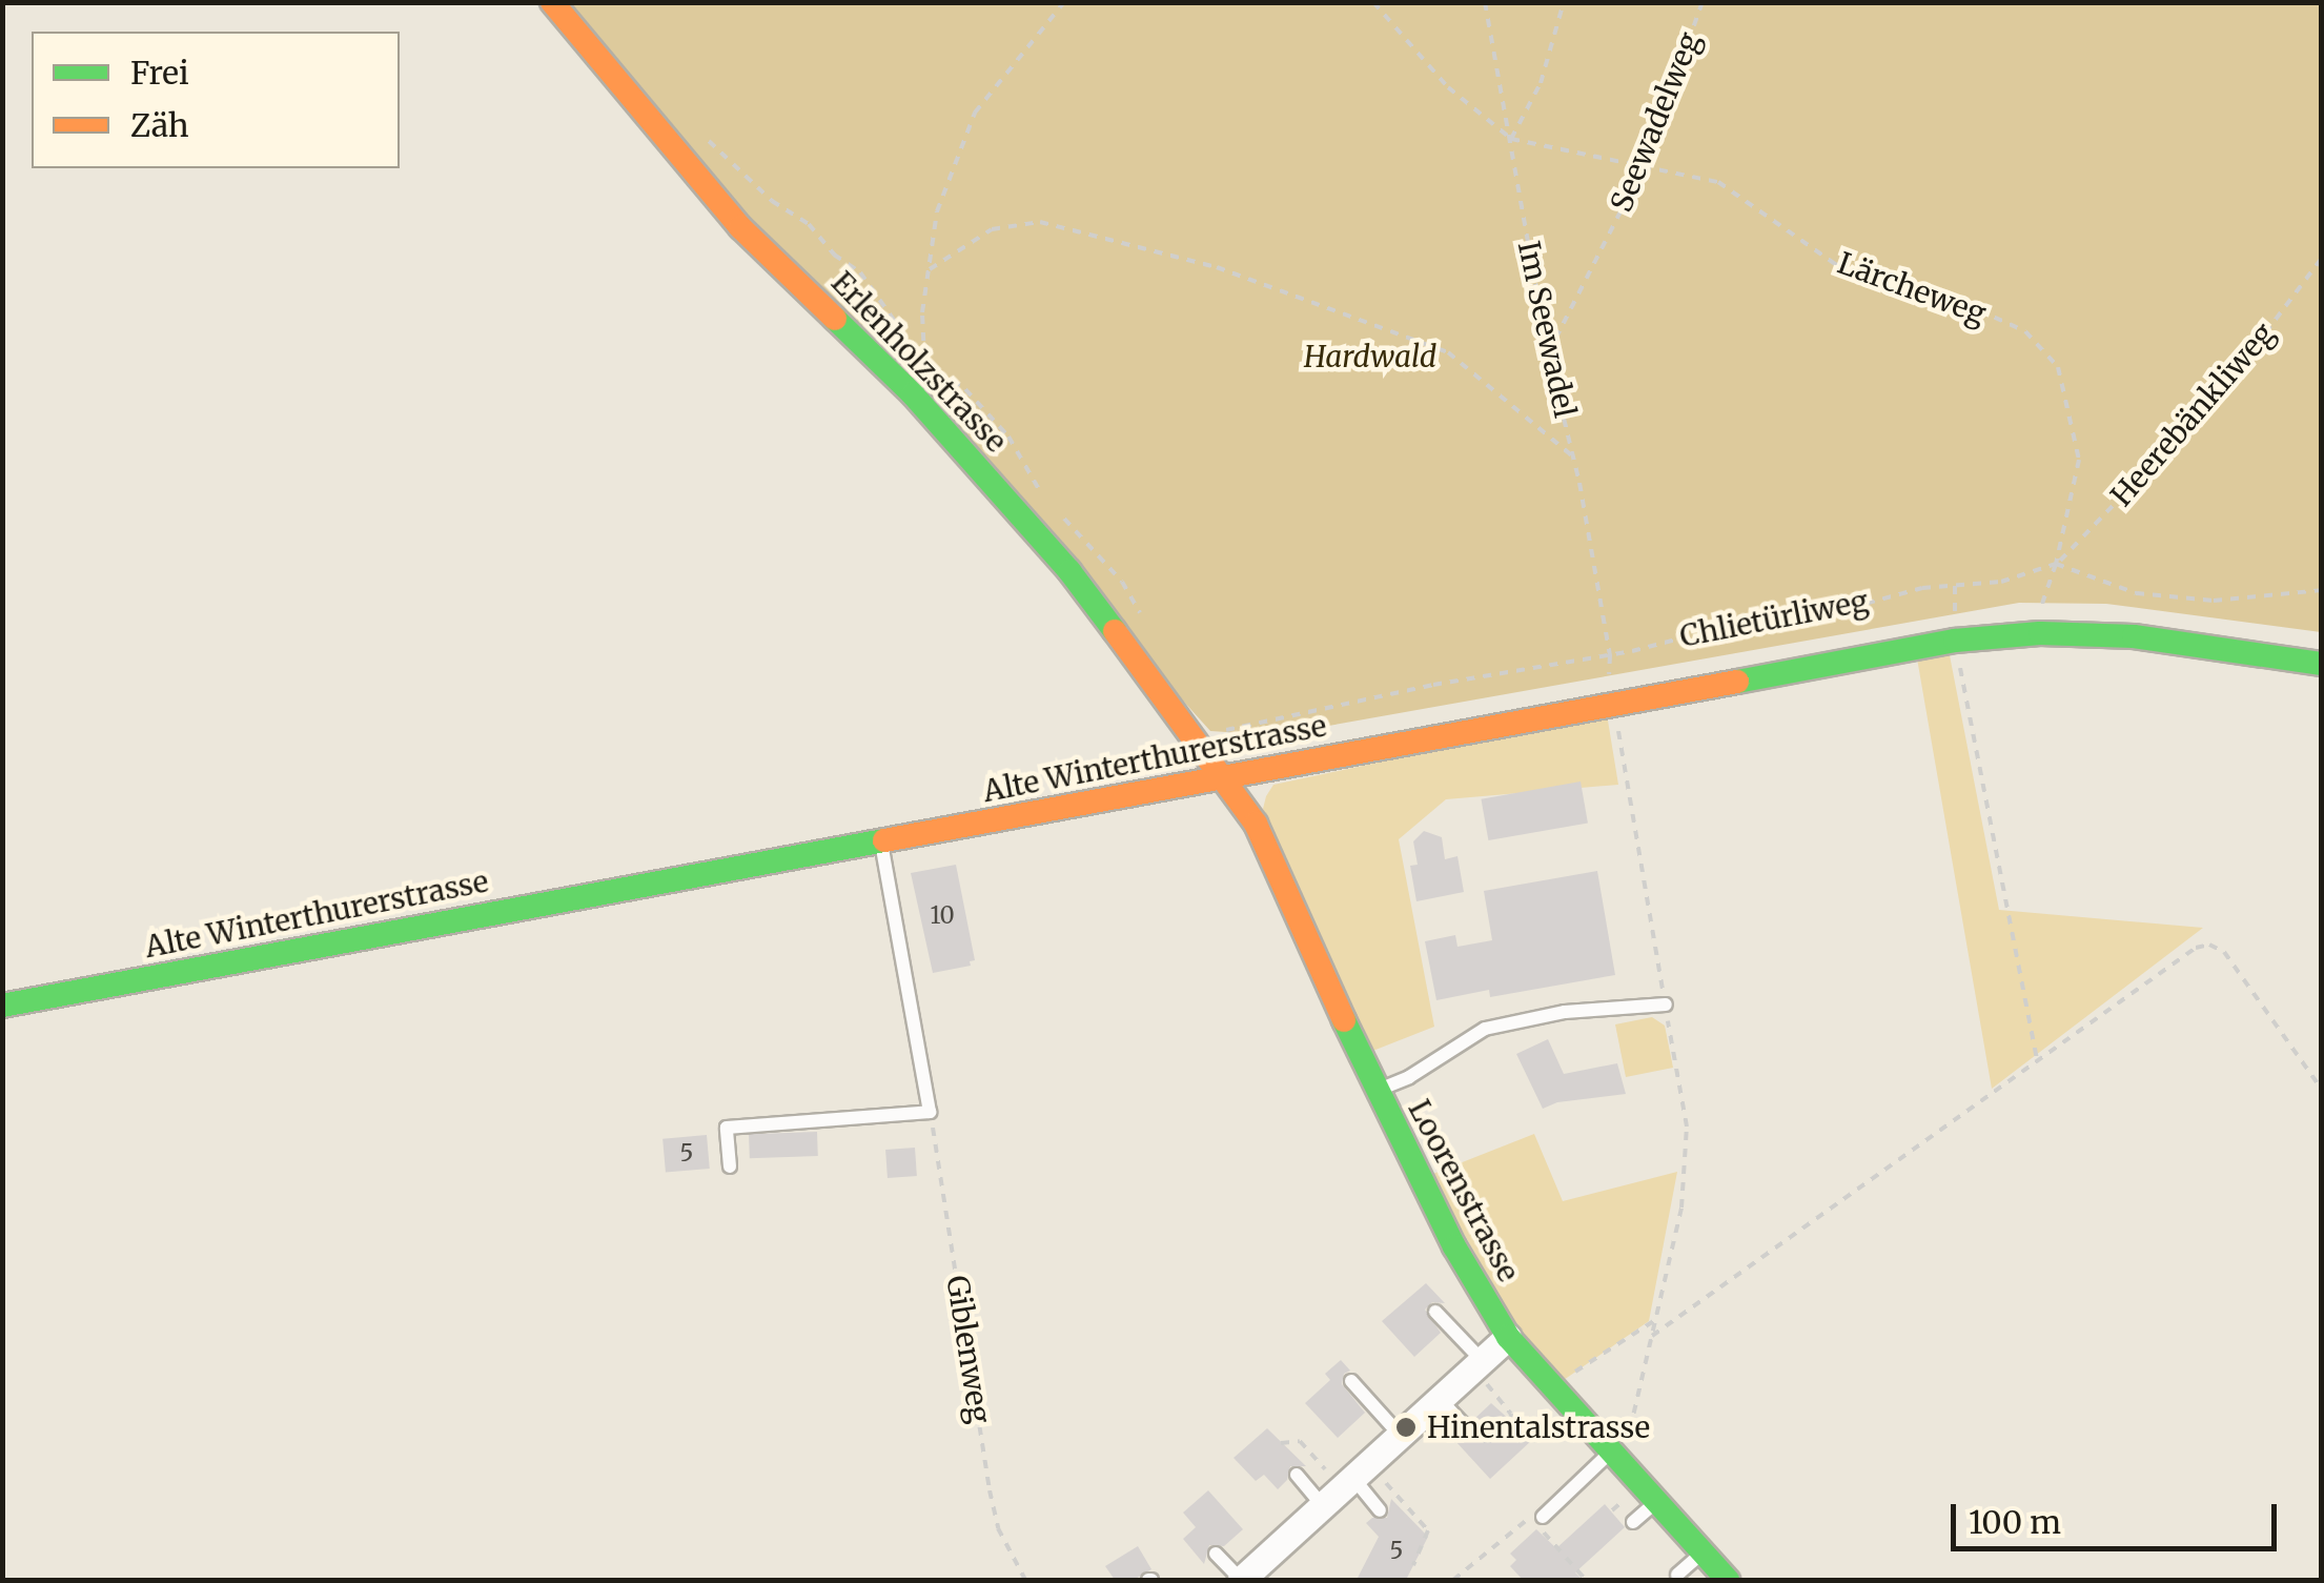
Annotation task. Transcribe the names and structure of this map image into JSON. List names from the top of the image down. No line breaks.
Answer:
{"streets":{"main road":["Erlenholzstrasse","Alte Winterthurerstrasse","Loorenstrasse"],"path":["Seewadelweg","Lärcheweg","Im Seewadel","Heerebänkliweg","Chlietürliweg","Giblenweg"]},"crossings":[["Seewadelweg","Lärcheweg"],["Seewadelweg","Im Seewadel"],["Lärcheweg","Im Seewadel"],["Lärcheweg","Heerebänkliweg"],["Lärcheweg","Chlietürliweg"],["Lärcheweg","Alte Winterthurerstrasse"],["Im Seewadel","Chlietürliweg"],["Erlenholzstrasse","Alte Winterthurerstrasse"],["Erlenholzstrasse","Loorenstrasse"],["Heerebänkliweg","Chlietürliweg"],["Alte Winterthurerstrasse","Loorenstrasse"]],"parks":["Hardwald"],"places":["Hinentalstrasse"],"house_numbers":["10","5","5"],"legend":["Frei","Zäh"],"scale_bar":"100 m"}
